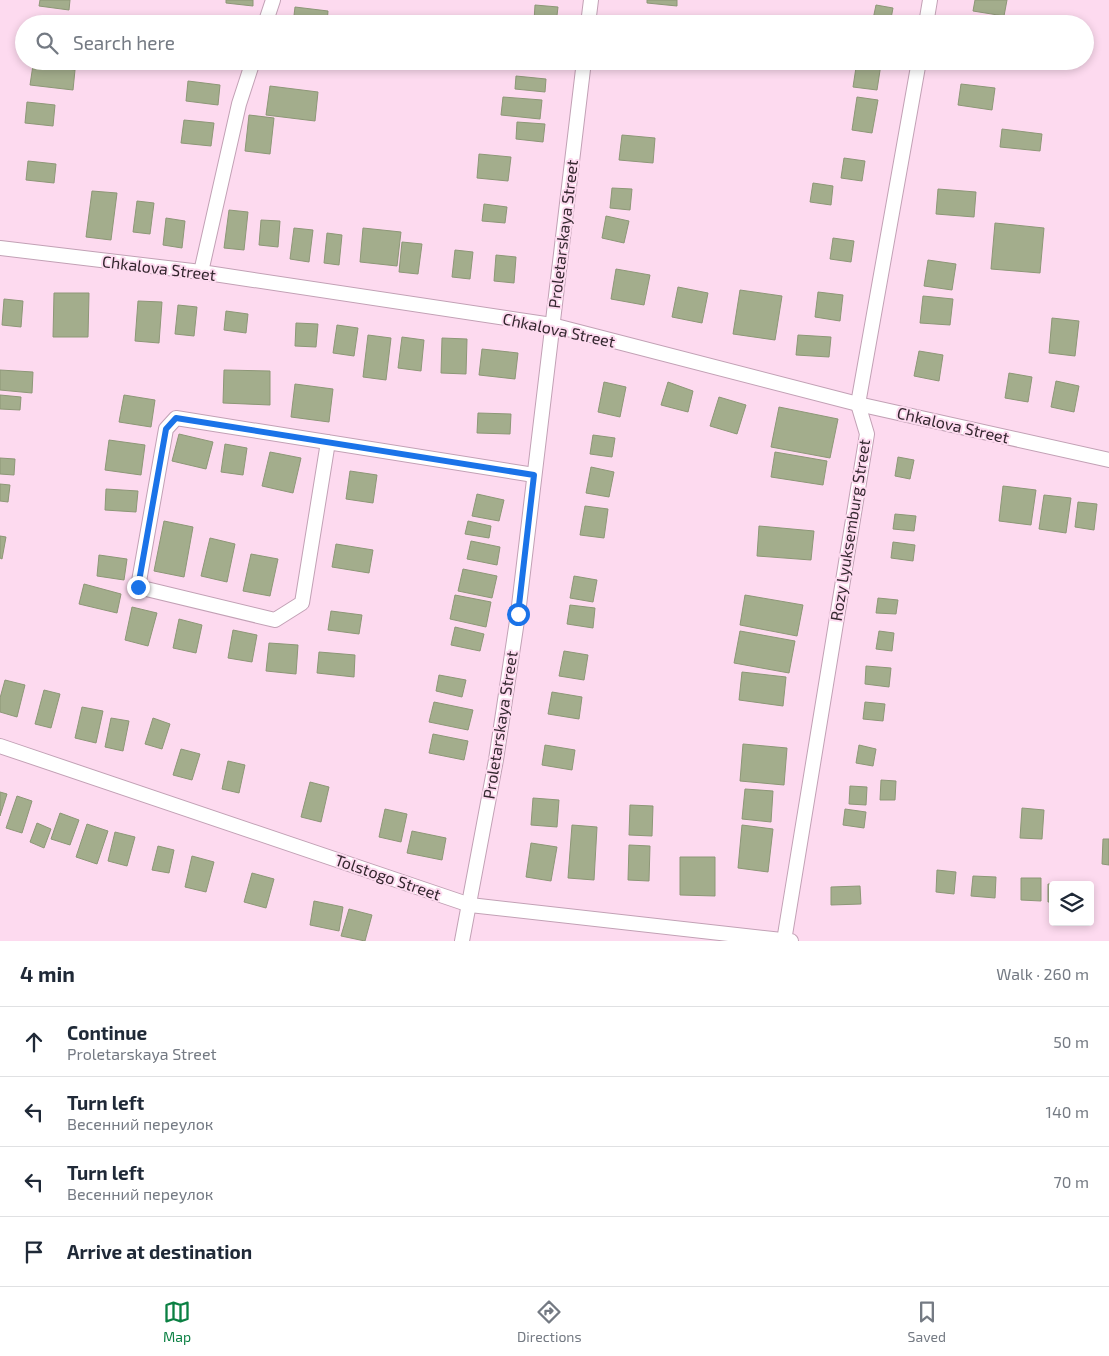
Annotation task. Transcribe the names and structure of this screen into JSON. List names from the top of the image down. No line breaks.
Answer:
{"streets":{"street":["Proletarskaya Street","Chkalova Street","Rozy Lyuksemburg Street","Tolstogo Street"]},"crossings":[["Proletarskaya Street","Chkalova Street"],["Proletarskaya Street","Tolstogo Street"],["Chkalova Street","Rozy Lyuksemburg Street"],["Rozy Lyuksemburg Street","Tolstogo Street"]],"page":{"search":"Search here","heading":["4 min","Walk · 260 m"],"list":[["Continue","Proletarskaya Street","50 m"],["Turn left","Весенний переулок","140 m"],["Turn left","Весенний переулок","70 m"],"Arrive at destination"],"nav":["Map","Directions","Saved"]}}
